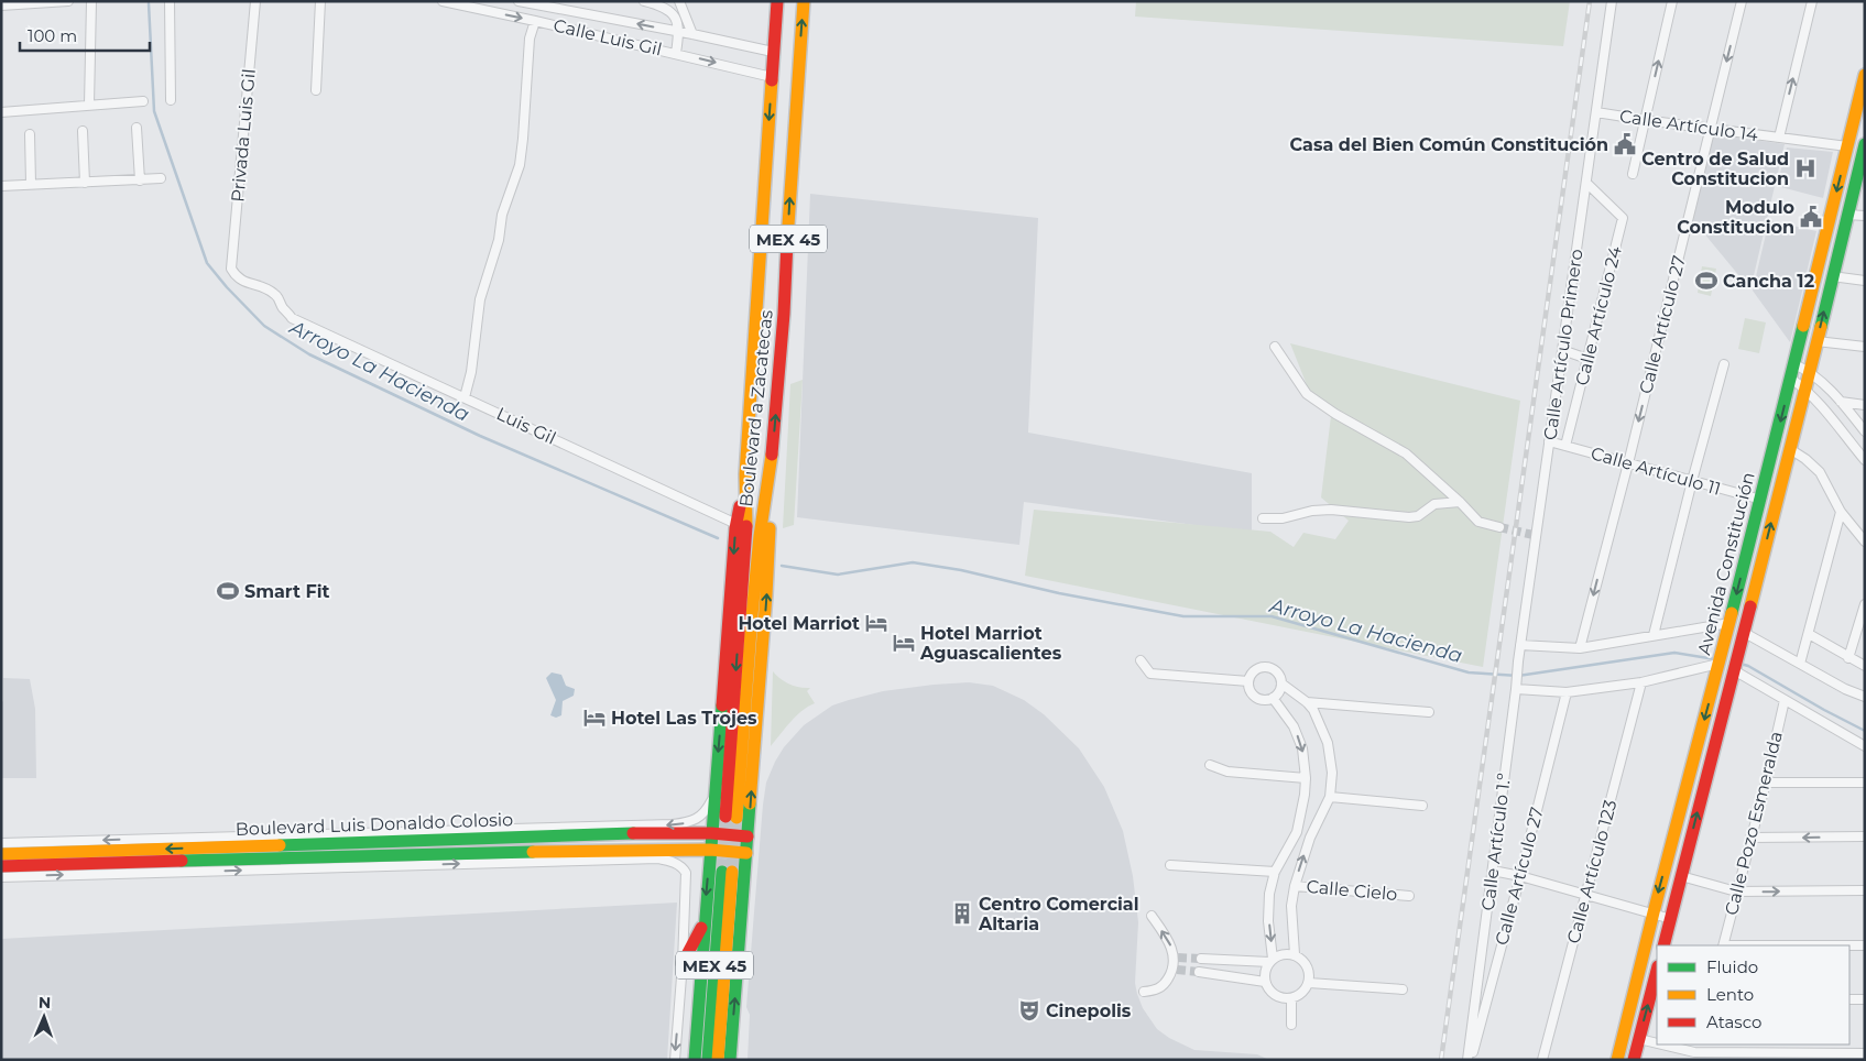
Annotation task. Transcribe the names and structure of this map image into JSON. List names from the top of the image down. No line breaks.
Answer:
{"streets":{"main road":["MEX 45","Boulevard a Zacatecas","Avenida Constitución","Boulevard Luis Donaldo Colosio"],"street":["Calle Luis Gil","Calle Artículo 14","Privada Luis Gil","Calle Artículo 24","Calle Artículo 27","Calle Artículo Primero","Luis Gil","Calle Artículo 11","Calle Pozo Esmeralda","Calle Artículo 1.º","Calle Artículo 123","Calle Cielo"]},"crossings":[["Calle Luis Gil","Boulevard a Zacatecas"],["Calle Artículo 14","Calle Artículo 27"],["Calle Artículo 14","Calle Artículo Primero"],["Calle Artículo 14","Avenida Constitución"],["Privada Luis Gil","Luis Gil"],["Calle Artículo 24","Calle Artículo Primero"],["Calle Artículo 24","Calle Artículo 11"],["Calle Artículo 27","Calle Artículo 11"],["Calle Artículo 27","Calle Artículo 1.º"],["Calle Artículo Primero","Calle Artículo 11"],["Calle Artículo Primero","Calle Artículo 1.º"],["Boulevard a Zacatecas","Luis Gil"],["Calle Artículo 11","Avenida Constitución"]],"water":["Arroyo La Hacienda"],"places":{"public building":["Casa del Bien Común Constitución","Modulo Constitucion"],"hospital":["Centro de Salud Constitucion"],"sports":["Cancha 12","Smart Fit"],"hotel":["Hotel Marriot","Hotel Marriot Aguascalientes","Hotel Las Trojes"],"building":["Centro Comercial Altaria"],"theatre":["Cinepolis"]},"legend":["Fluido","Lento","Atasco"],"scale_bar":"100 m","north":"top"}
